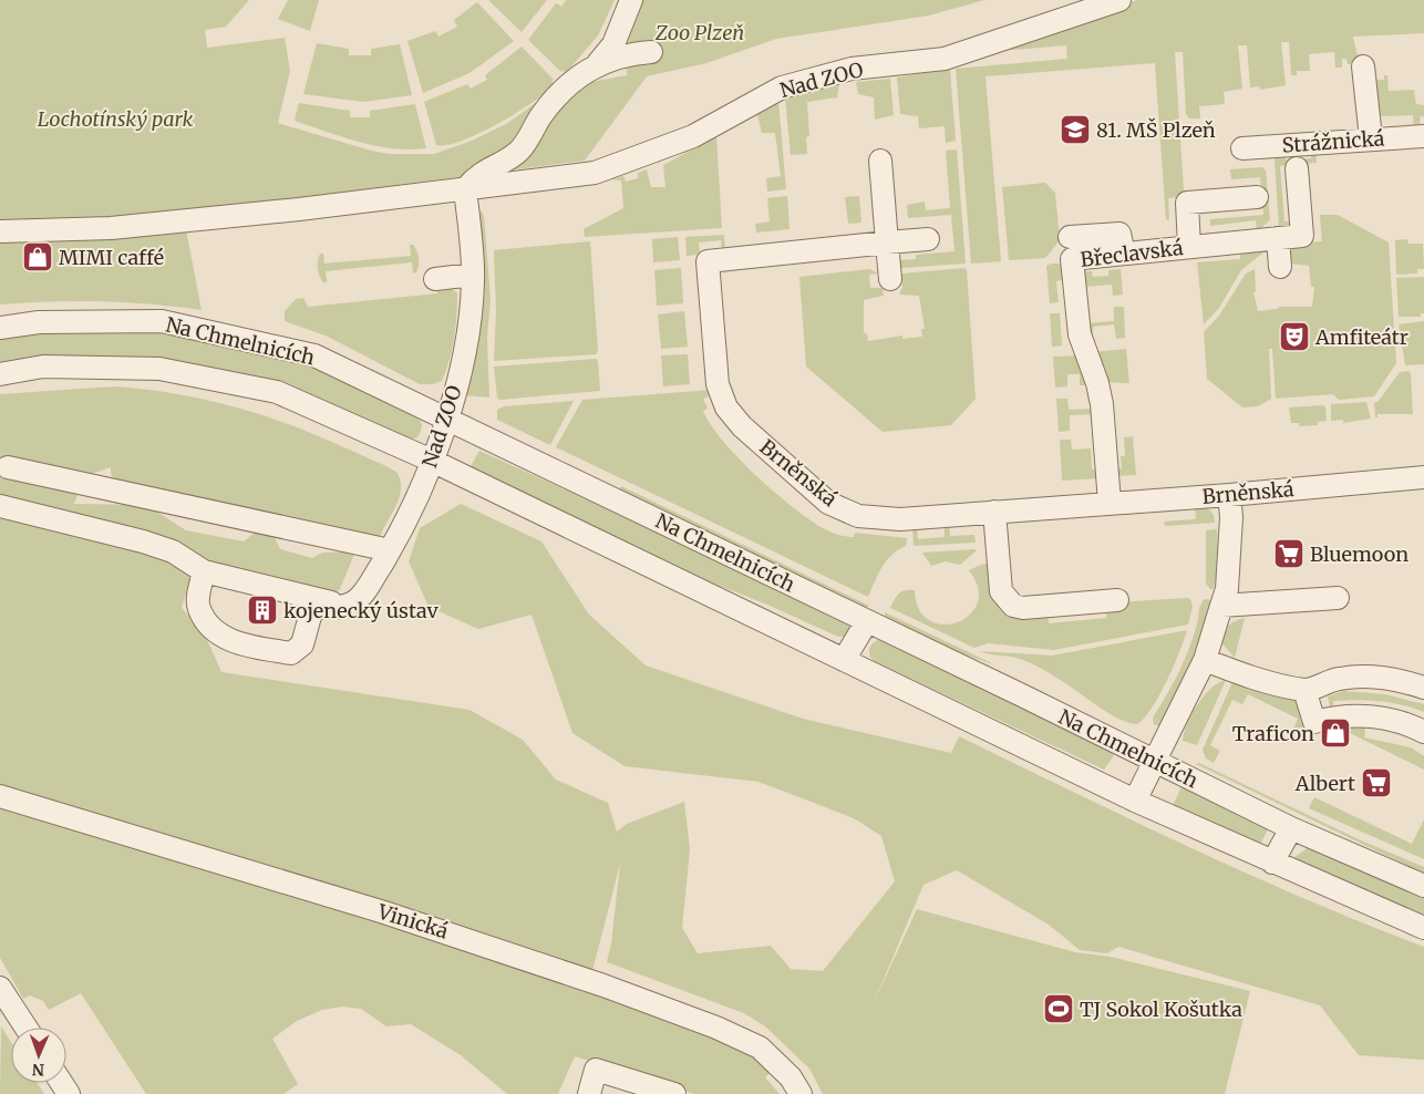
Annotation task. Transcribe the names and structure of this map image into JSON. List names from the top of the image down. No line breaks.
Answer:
{"streets":{"street":["Nad ZOO","Strážnická","Břeclavská","Na Chmelnicích","Brněnská","Vinická"]},"crossings":[["Nad ZOO","Na Chmelnicích"],["Břeclavská","Brněnská"]],"parks":["Zoo Plzeň","Lochotínský park"],"places":{"school or university":["81. MŠ Plzeň"],"shop":["MIMI caffé","Traficon"],"theatre":["Amfiteátr"],"supermarket":["Bluemoon","Albert"],"building":["kojenecký ústav"],"sports":["TJ Sokol Košutka"]},"north":"bottom"}
